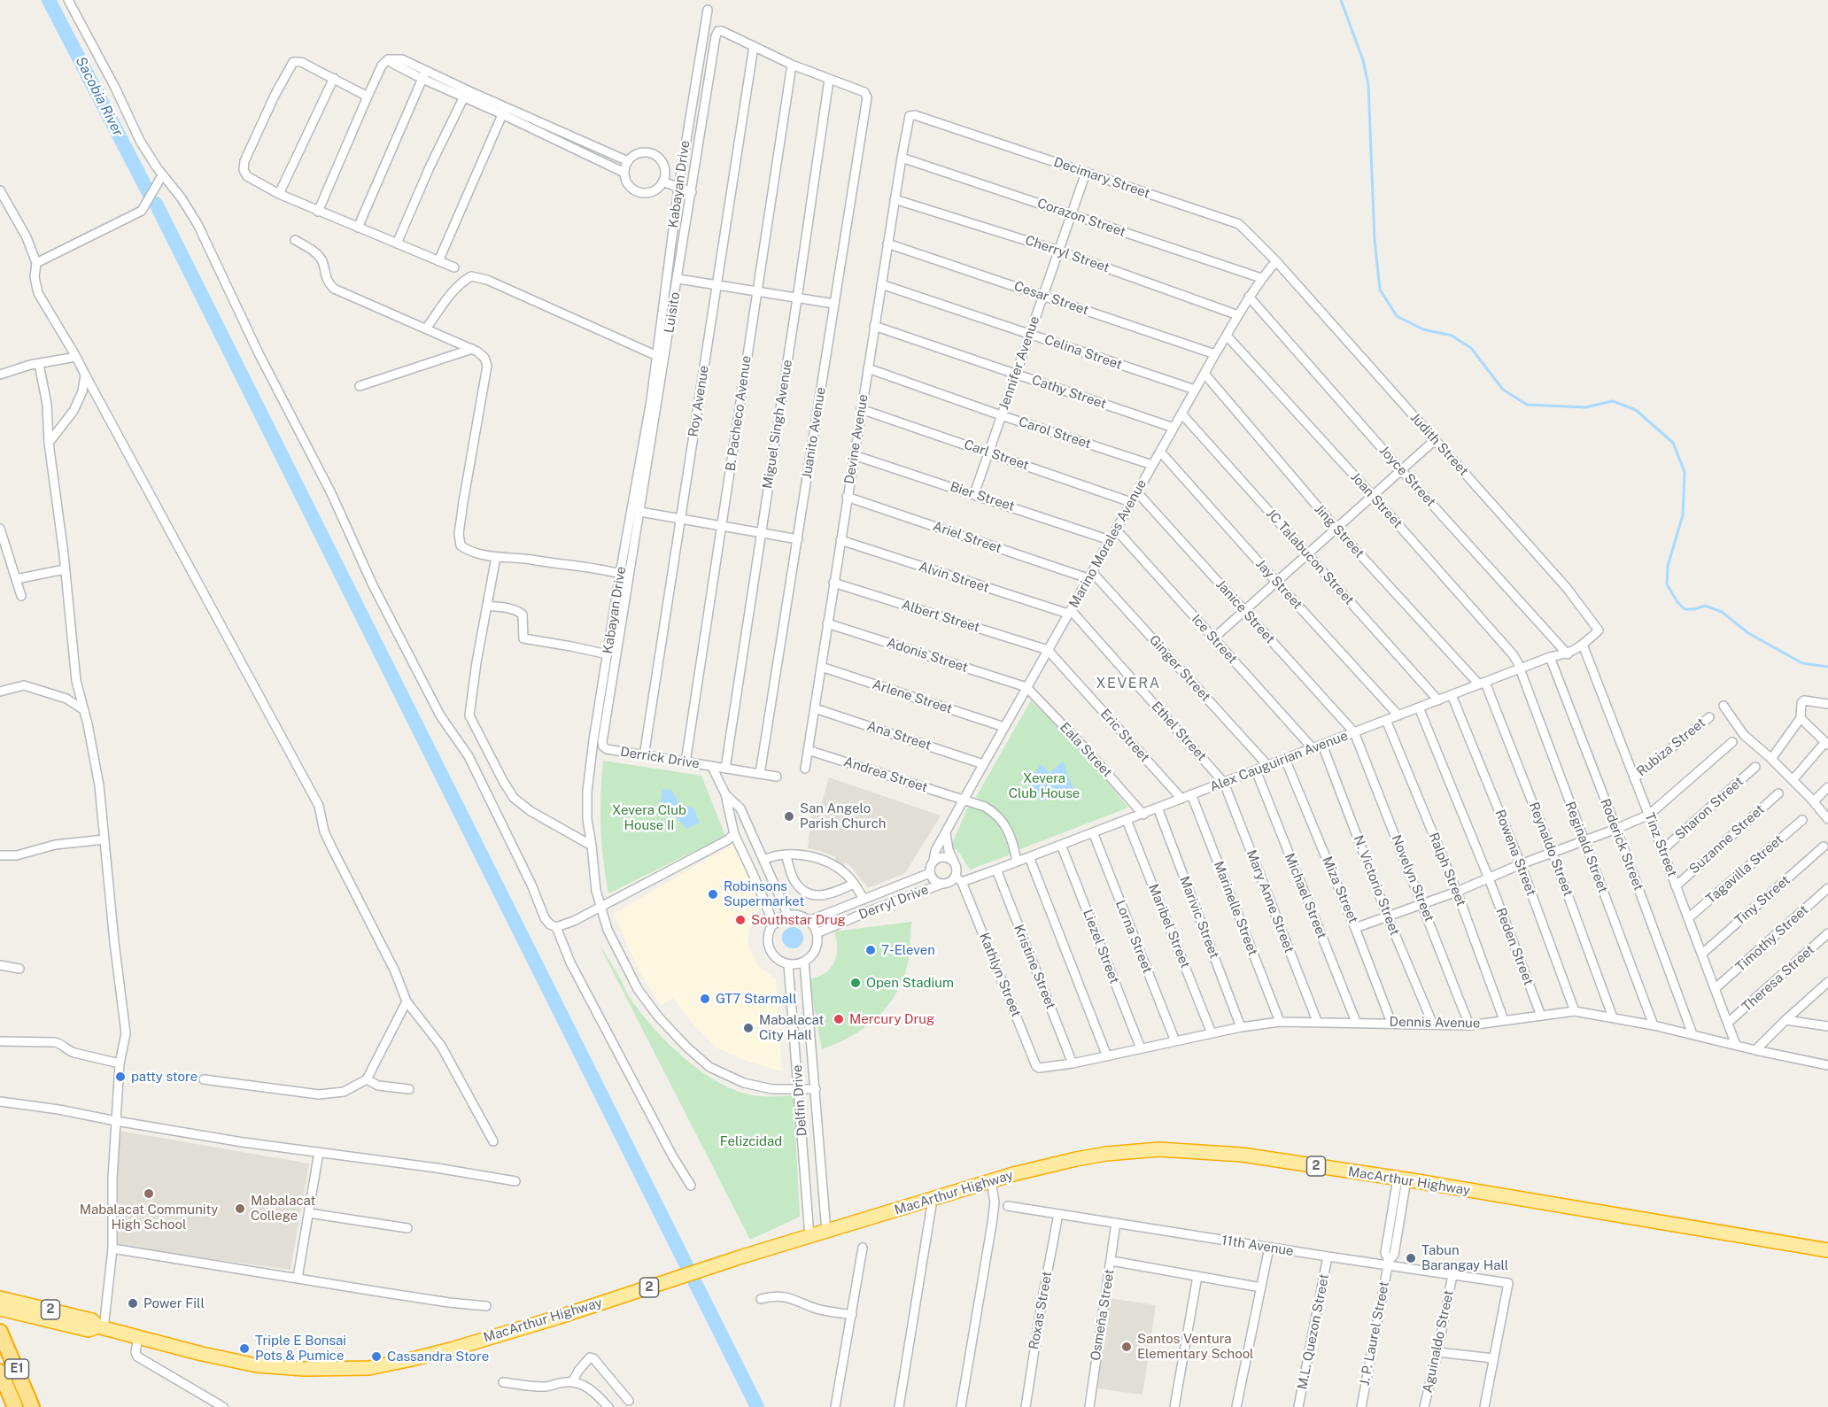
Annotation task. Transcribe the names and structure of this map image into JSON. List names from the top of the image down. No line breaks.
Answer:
{"streets":{"highway":["2","MacArthur Highway","E1"],"street":["Decimary Street","Kabayan Drive","Corazon Street","Cherryl Street","Cesar Street","Luisito","Celina Street","Jennifer Avenue","Cathy Street","Roy Avenue","B. Pacheco Avenue","Miguel Singh Avenue","Juanito Avenue","Carol Street","Devine Avenue","Judith Street","Carl Street","Joyce Street","Bier Street","Joan Street","Jing Street","Ariel Street","Marino Morales Avenue","JC Talabucon Street","Alvin Street","Jay Street","Janice Street","Albert Street","Ice Street","Adonis Street","Ginger Street","Arlene Street","Ethel Street","Ana Street","Eric Street","Rubiza Street","Eala Street","Derrick Drive","Alex Cauguirian Avenue","Andrea Street","Sharon Street","Suzanne Street","Roderick Street","Tinz Street","Reginald Street","Reynaldo Street","Rowena Street","Ralph Street","Tagavilla Street","Novelyn Street","N. Victorio Street","Miza Street","Michael Street","Tiny Street","Mary Anne Street","Derryl Drive","Marinelle Street","Marivic Street","Maribel Street","Lorna Street","Timothy Street","Liezel Street","Reden Street","Kristine Street","Kathlyn Street","Theresa Street","Dennis Avenue","Delfin Drive","11th Avenue","Roxas Street","Osmeña Street","M.L. Quezon Street","J. P. Laurel Street","Aguinaldo Street"]},"crossings":[["Decimary Street","Jennifer Avenue"],["Decimary Street","Devine Avenue"],["Decimary Street","Judith Street"],["Decimary Street","Marino Morales Avenue"],["Kabayan Drive","Delfin Drive"],["Corazon Street","Jennifer Avenue"],["Corazon Street","Devine Avenue"],["Corazon Street","Marino Morales Avenue"],["Cherryl Street","Jennifer Avenue"],["Cherryl Street","Devine Avenue"],["Cherryl Street","Marino Morales Avenue"],["Cesar Street","Jennifer Avenue"],["Cesar Street","Devine Avenue"],["Cesar Street","Marino Morales Avenue"],["Luisito","Roy Avenue"],["Luisito","B. Pacheco Avenue"],["Luisito","Miguel Singh Avenue"],["Luisito","Juanito Avenue"],["Luisito","Derrick Drive"],["Celina Street","Jennifer Avenue"],["Celina Street","Devine Avenue"],["Celina Street","Marino Morales Avenue"],["Jennifer Avenue","Cathy Street"],["Jennifer Avenue","Carol Street"],["Jennifer Avenue","Carl Street"],["Jennifer Avenue","Bier Street"],["Cathy Street","Devine Avenue"],["Cathy Street","Marino Morales Avenue"],["Roy Avenue","Derrick Drive"],["B. Pacheco Avenue","Derrick Drive"],["Miguel Singh Avenue","Derrick Drive"],["Juanito Avenue","Derrick Drive"],["Carol Street","Devine Avenue"],["Carol Street","Marino Morales Avenue"],["Devine Avenue","Carl Street"],["Devine Avenue","Bier Street"],["Devine Avenue","Ariel Street"],["Devine Avenue","Alvin Street"],["Devine Avenue","Albert Street"],["Devine Avenue","Adonis Street"],["Devine Avenue","Arlene Street"],["Devine Avenue","Ana Street"],["Devine Avenue","Andrea Street"],["Judith Street","Marino Morales Avenue"],["Judith Street","Alex Cauguirian Avenue"],["Carl Street","Marino Morales Avenue"],["Joyce Street","Marino Morales Avenue"],["Joyce Street","Alex Cauguirian Avenue"],["Bier Street","Marino Morales Avenue"],["Joan Street","Marino Morales Avenue"],["Joan Street","Alex Cauguirian Avenue"],["Joan Street","Reginald Street"],["Jing Street","Marino Morales Avenue"],["Jing Street","Alex Cauguirian Avenue"],["Jing Street","Reynaldo Street"],["Ariel Street","Marino Morales Avenue"],["Ariel Street","Ginger Street"],["Marino Morales Avenue","JC Talabucon Street"],["Marino Morales Avenue","Alvin Street"],["Marino Morales Avenue","Jay Street"],["Marino Morales Avenue","Janice Street"],["Marino Morales Avenue","Albert Street"],["Marino Morales Avenue","Ice Street"],["Marino Morales Avenue","Adonis Street"],["Marino Morales Avenue","Ginger Street"],["Marino Morales Avenue","Arlene Street"],["Marino Morales Avenue","Ethel Street"],["Marino Morales Avenue","Ana Street"],["Marino Morales Avenue","Eric Street"],["Marino Morales Avenue","Eala Street"],["Marino Morales Avenue","Alex Cauguirian Avenue"],["Marino Morales Avenue","Andrea Street"],["Marino Morales Avenue","Derryl Drive"],["Marino Morales Avenue","Kathlyn Street"],["JC Talabucon Street","Alex Cauguirian Avenue"],["Alvin Street","Ethel Street"],["Jay Street","Alex Cauguirian Avenue"],["Janice Street","Alex Cauguirian Avenue"],["Janice Street","Novelyn Street"],["Albert Street","Eric Street"],["Ice Street","Alex Cauguirian Avenue"],["Adonis Street","Eala Street"],["Ginger Street","Alex Cauguirian Avenue"],["Ethel Street","Alex Cauguirian Avenue"],["Ethel Street","Mary Anne Street"],["Eric Street","Alex Cauguirian Avenue"],["Rubiza Street","Tinz Street"],["Eala Street","Alex Cauguirian Avenue"],["Derrick Drive","Derryl Drive"],["Derrick Drive","Delfin Drive"],["Alex Cauguirian Avenue","Andrea Street"],["Alex Cauguirian Avenue","Roderick Street"],["Alex Cauguirian Avenue","Tinz Street"],["Alex Cauguirian Avenue","Reginald Street"],["Alex Cauguirian Avenue","Reynaldo Street"],["Alex Cauguirian Avenue","Rowena Street"],["Alex Cauguirian Avenue","Ralph Street"],["Alex Cauguirian Avenue","Novelyn Street"],["Alex Cauguirian Avenue","N. Victorio Street"],["Alex Cauguirian Avenue","Miza Street"],["Alex Cauguirian Avenue","Michael Street"],["Alex Cauguirian Avenue","Mary Anne Street"],["Alex Cauguirian Avenue","Derryl Drive"],["Alex Cauguirian Avenue","Marinelle Street"],["Alex Cauguirian Avenue","Marivic Street"],["Alex Cauguirian Avenue","Maribel Street"],["Alex Cauguirian Avenue","Lorna Street"],["Alex Cauguirian Avenue","Liezel Street"],["Alex Cauguirian Avenue","Reden Street"],["Alex Cauguirian Avenue","Kristine Street"],["Alex Cauguirian Avenue","Kathlyn Street"],["Sharon Street","Tinz Street"],["Suzanne Street","Tinz Street"],["Roderick Street","Dennis Avenue"],["Tinz Street","Tagavilla Street"],["Tinz Street","Tiny Street"],["Tinz Street","Timothy Street"],["Tinz Street","Theresa Street"],["Tinz Street","Dennis Avenue"],["Reginald Street","Dennis Avenue"],["Reynaldo Street","Dennis Avenue"],["Rowena Street","Dennis Avenue"],["Ralph Street","Dennis Avenue"],["Novelyn Street","Dennis Avenue"],["N. Victorio Street","Dennis Avenue"],["Miza Street","Dennis Avenue"],["Michael Street","Dennis Avenue"],["Mary Anne Street","Dennis Avenue"],["Derryl Drive","Kathlyn Street"],["Derryl Drive","Delfin Drive"],["Marinelle Street","Dennis Avenue"],["Marivic Street","Dennis Avenue"],["Maribel Street","Dennis Avenue"],["Lorna Street","Dennis Avenue"],["Liezel Street","Dennis Avenue"],["Reden Street","Dennis Avenue"],["Kristine Street","Dennis Avenue"],["Kathlyn Street","Dennis Avenue"],["Delfin Drive","MacArthur Highway"],["MacArthur Highway","J. P. Laurel Street"],["11th Avenue","Roxas Street"],["11th Avenue","Osmeña Street"],["11th Avenue","M.L. Quezon Street"],["11th Avenue","J. P. Laurel Street"],["11th Avenue","Aguinaldo Street"]],"districts":["XEVERA"],"water":["Sacobia River"],"parks":["Xevera Club House","Xevera Club House II","Felizcidad"],"places":["San Angelo Parish Church","Robinsons Supermarket","Southstar Drug","7-Eleven","Open Stadium","GT7 Starmall","Mercury Drug","Mabalacat City Hall","patty store","Mabalacat Community High School","Mabalacat College","Tabun Barangay Hall","Power Fill","Santos Ventura Elementary School","Triple E Bonsai Pots & Pumice","Cassandra Store"]}
